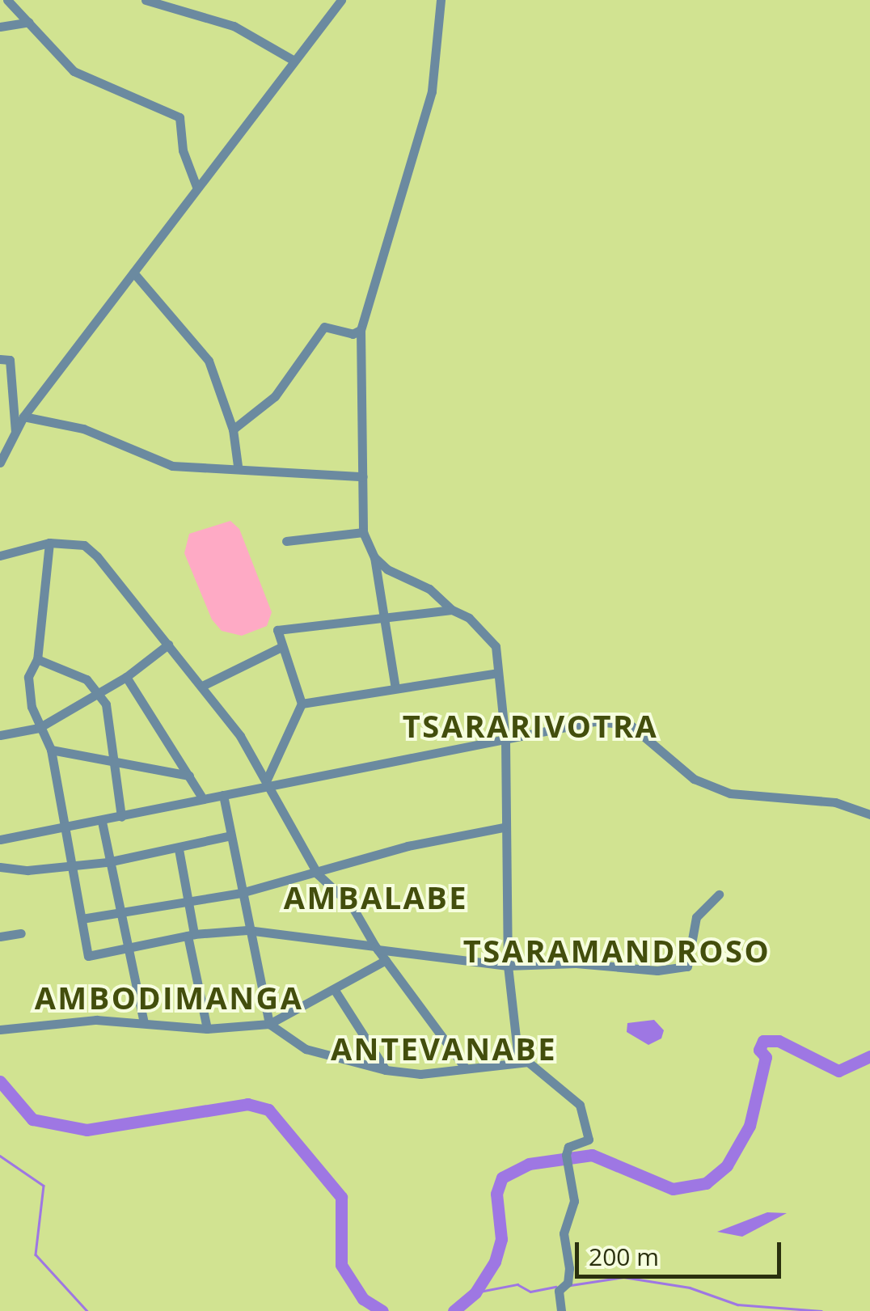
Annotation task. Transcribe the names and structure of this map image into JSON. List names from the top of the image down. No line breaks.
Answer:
{"districts":["TSARARIVOTRA","AMBALABE","TSARAMANDROSO","AMBODIMANGA","ANTEVANABE"],"scale_bar":"200 m"}
